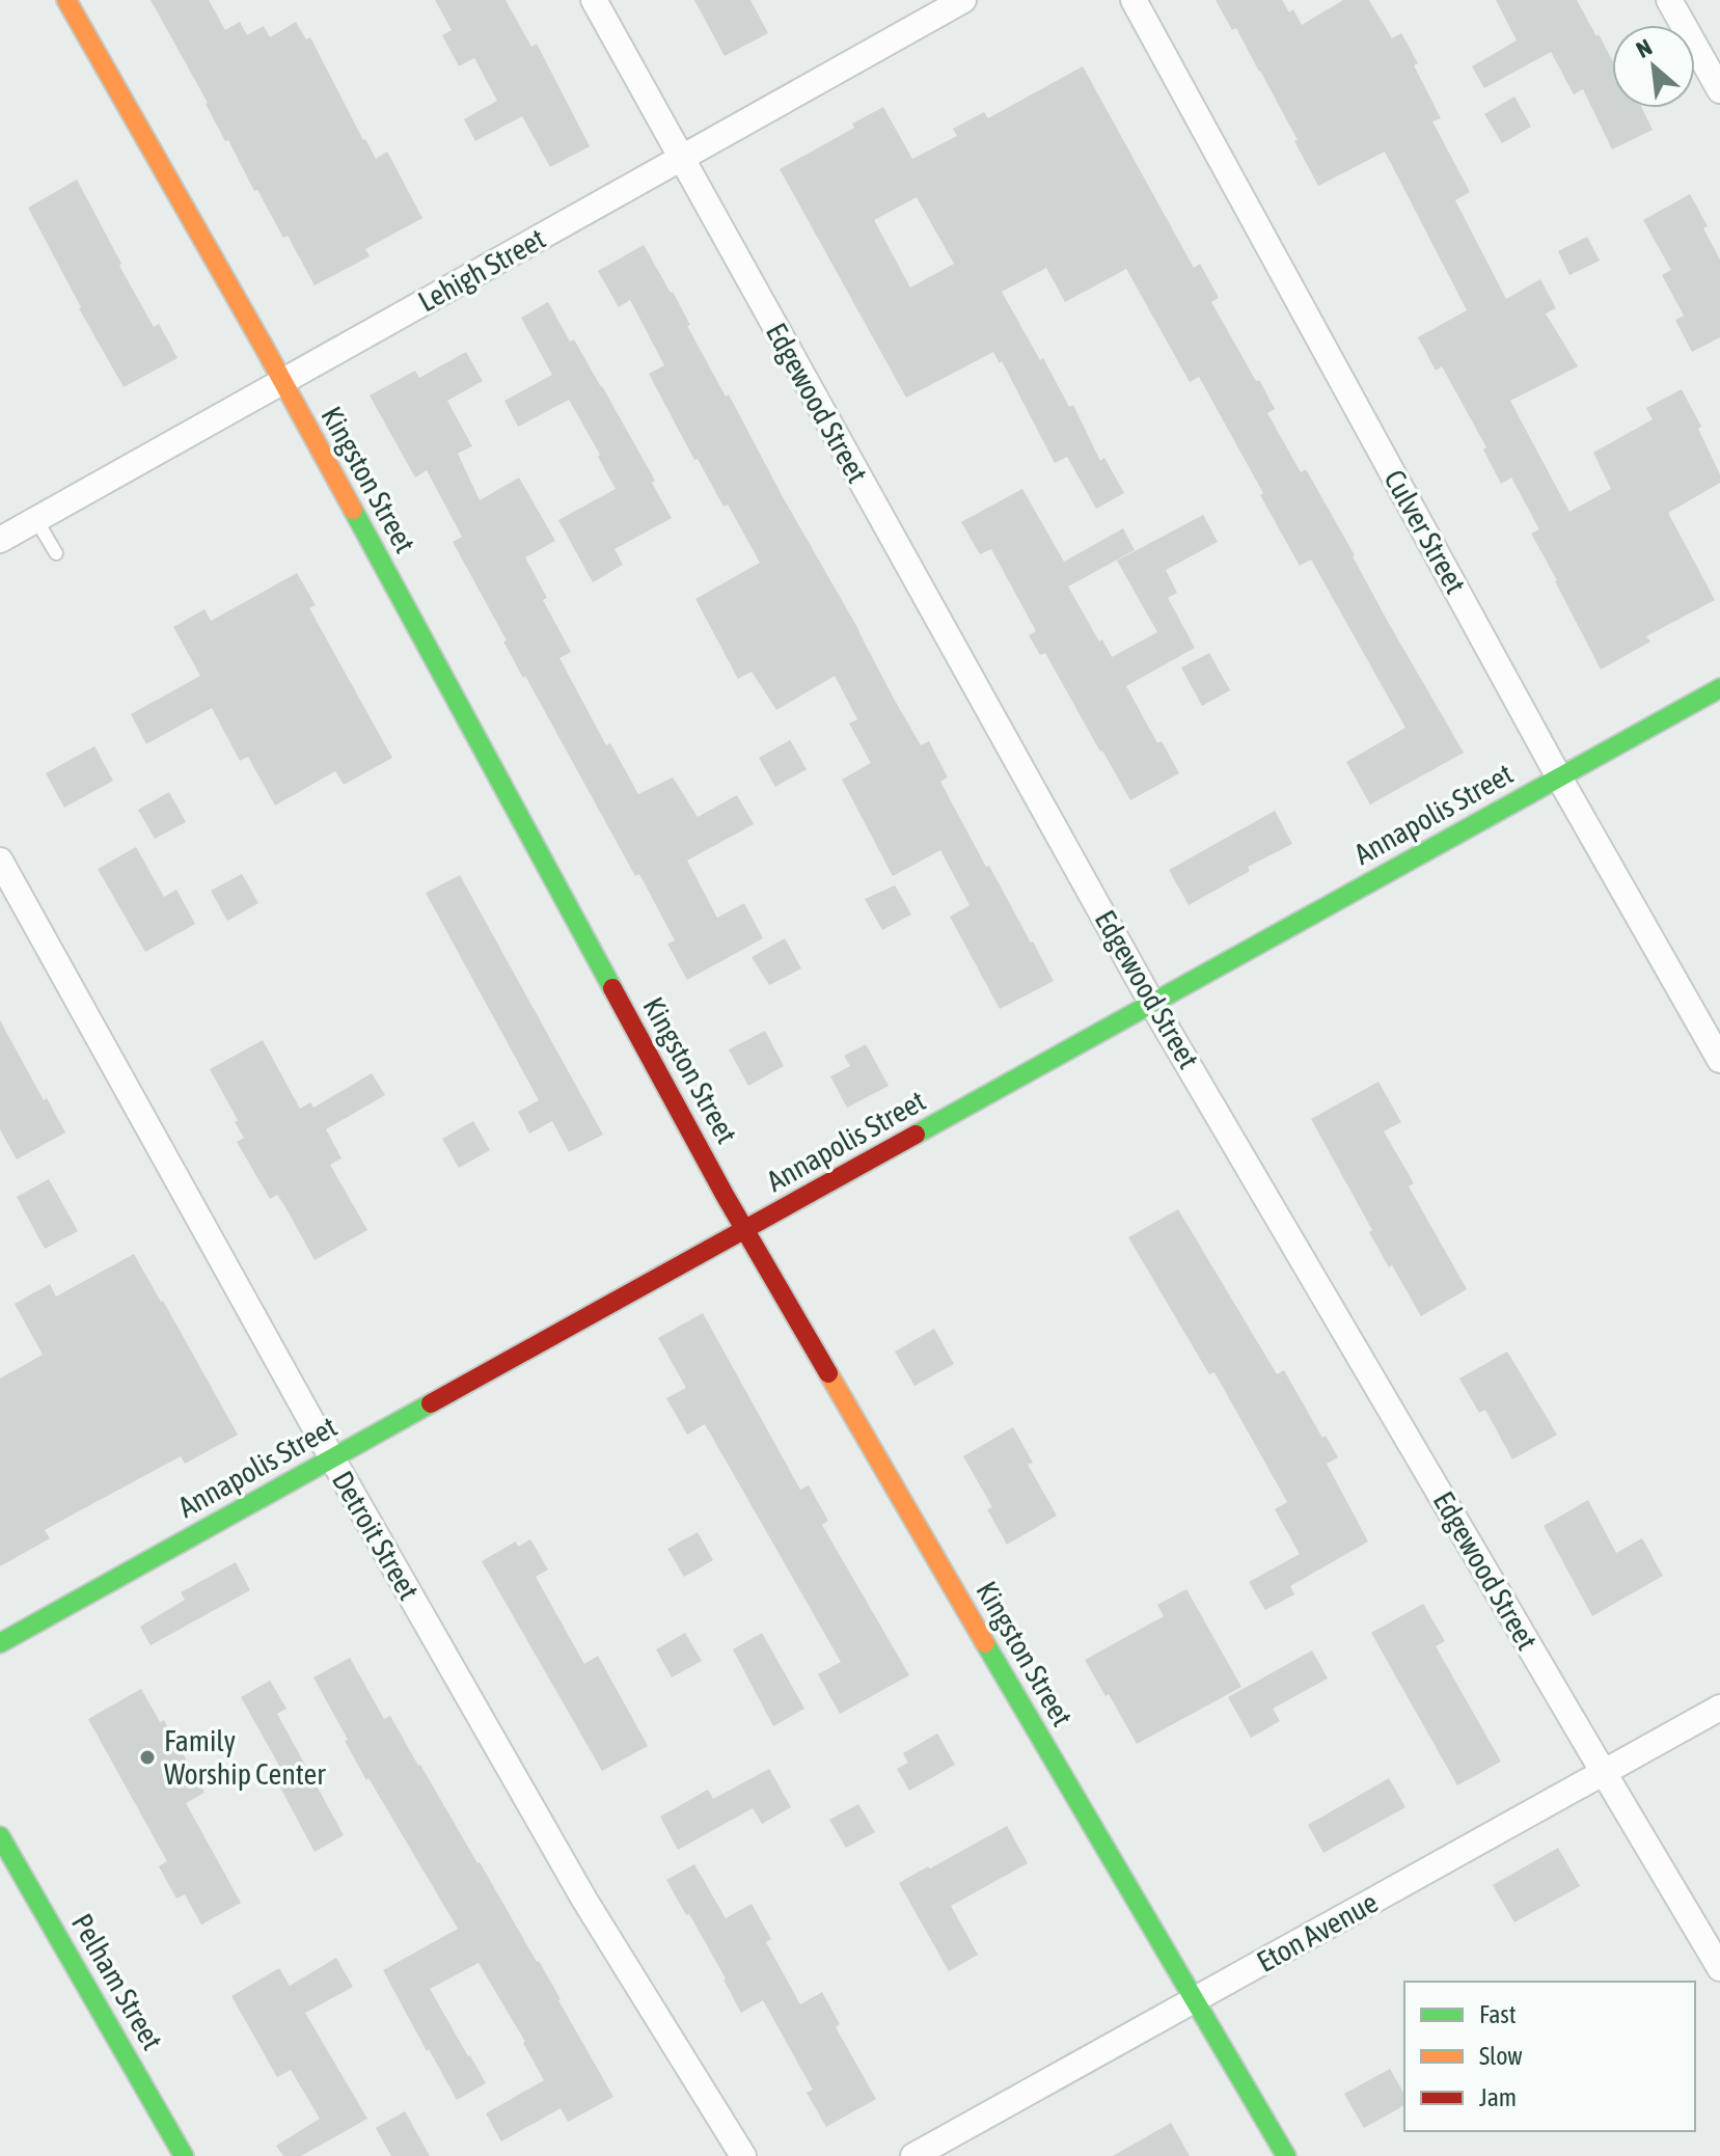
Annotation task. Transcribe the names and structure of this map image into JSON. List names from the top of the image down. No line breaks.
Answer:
{"streets":{"street":["Lehigh Street","Edgewood Street","Kingston Street","Culver Street","Annapolis Street","Detroit Street","Eton Avenue","Pelham Street"]},"crossings":[["Lehigh Street","Edgewood Street"],["Lehigh Street","Kingston Street"],["Edgewood Street","Annapolis Street"],["Edgewood Street","Eton Avenue"],["Kingston Street","Annapolis Street"],["Kingston Street","Eton Avenue"],["Culver Street","Annapolis Street"],["Annapolis Street","Detroit Street"]],"places":["Family Worship Center"],"legend":["Fast","Slow","Jam"],"north":"top left"}
